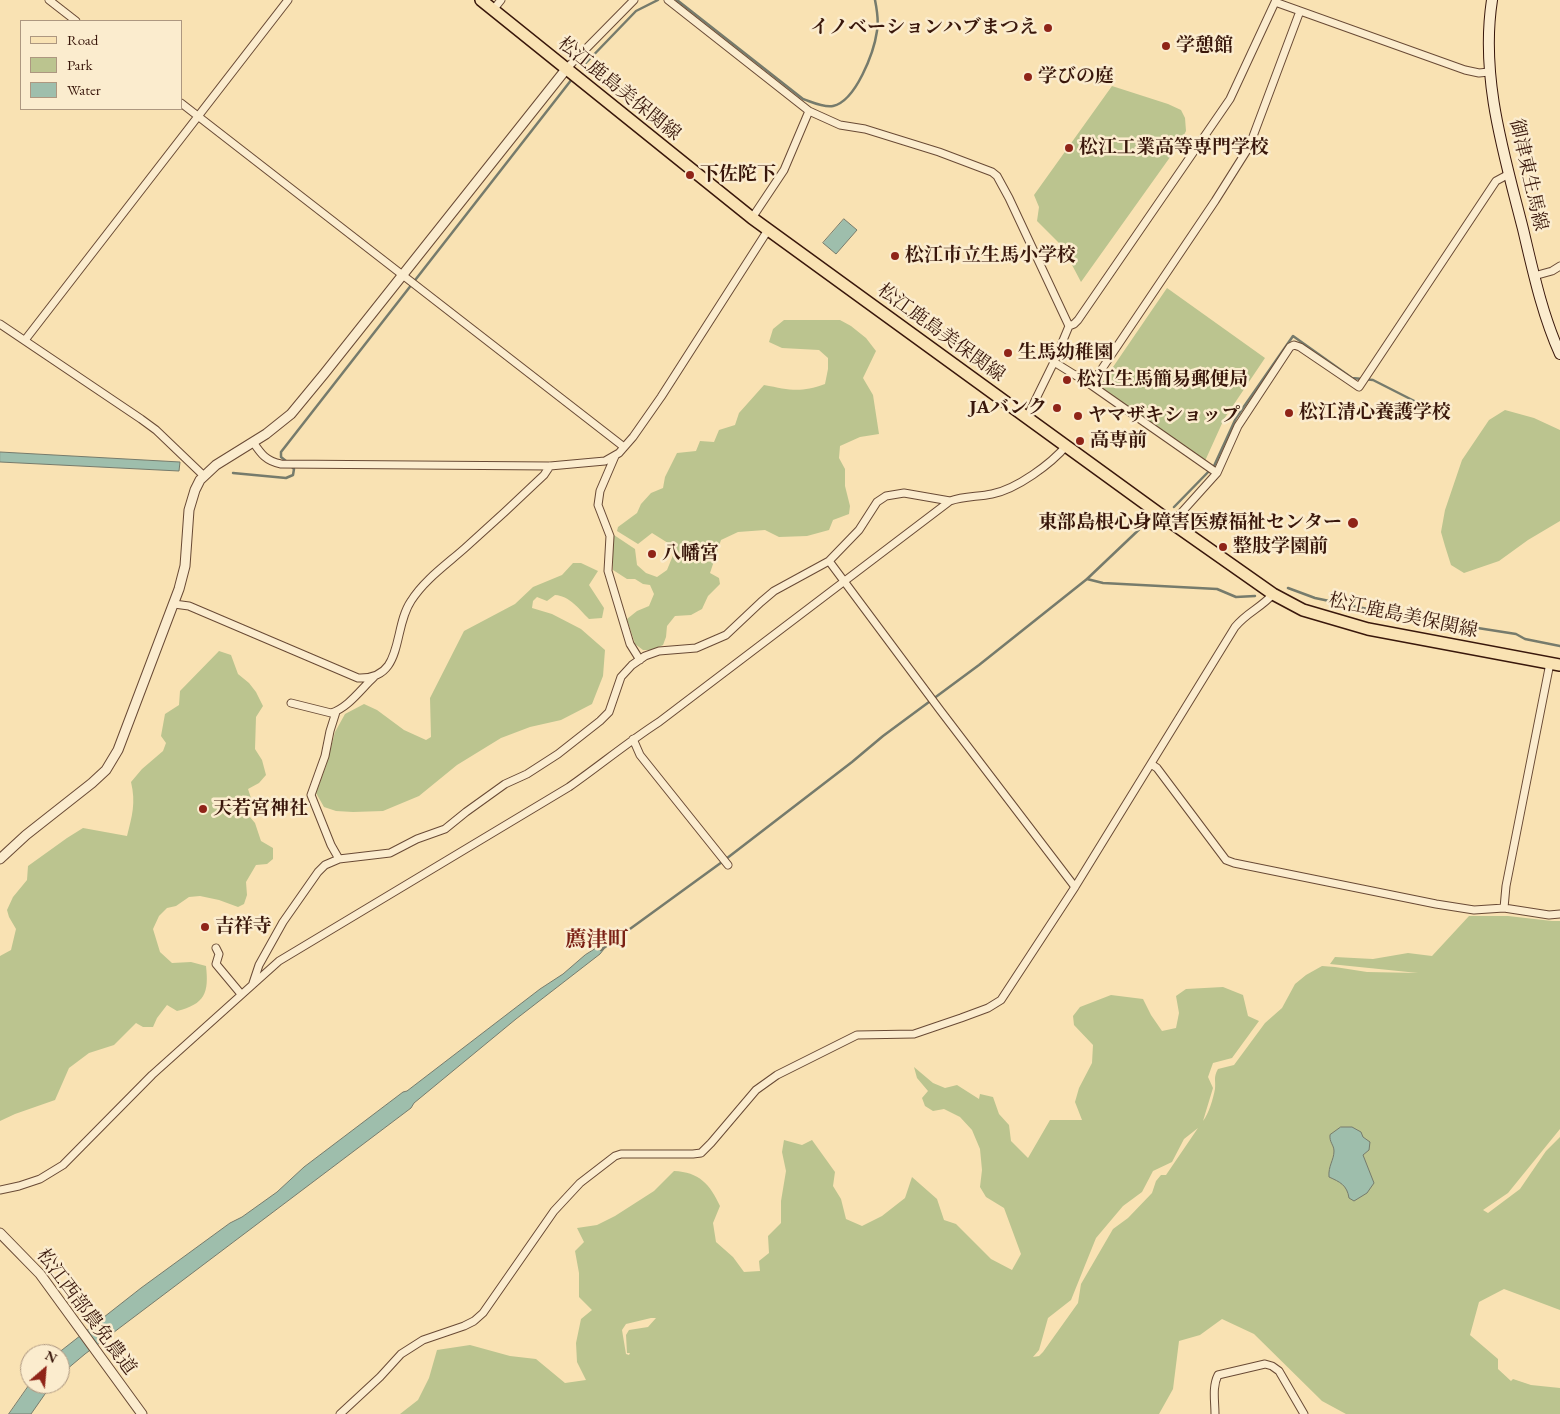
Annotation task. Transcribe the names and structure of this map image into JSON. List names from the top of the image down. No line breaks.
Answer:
{"streets":{"main road":["松江鹿島美保関線","御津東生馬線"],"street":["松江西部農免農道"]},"districts":["薦津町"],"places":["イノベーションハブまつえ","学憩館","学びの庭","松江工業高等専門学校","下佐陀下","松江市立生馬小学校","生馬幼稚園","松江生馬簡易郵便局","JAバンク","松江清心養護学校","ヤマザキショップ","高専前","東部島根心身障害医療福祉センター","整肢学園前","八幡宮","天若宮神社","吉祥寺"],"legend":["Road","Park","Water"],"north":"top right"}
